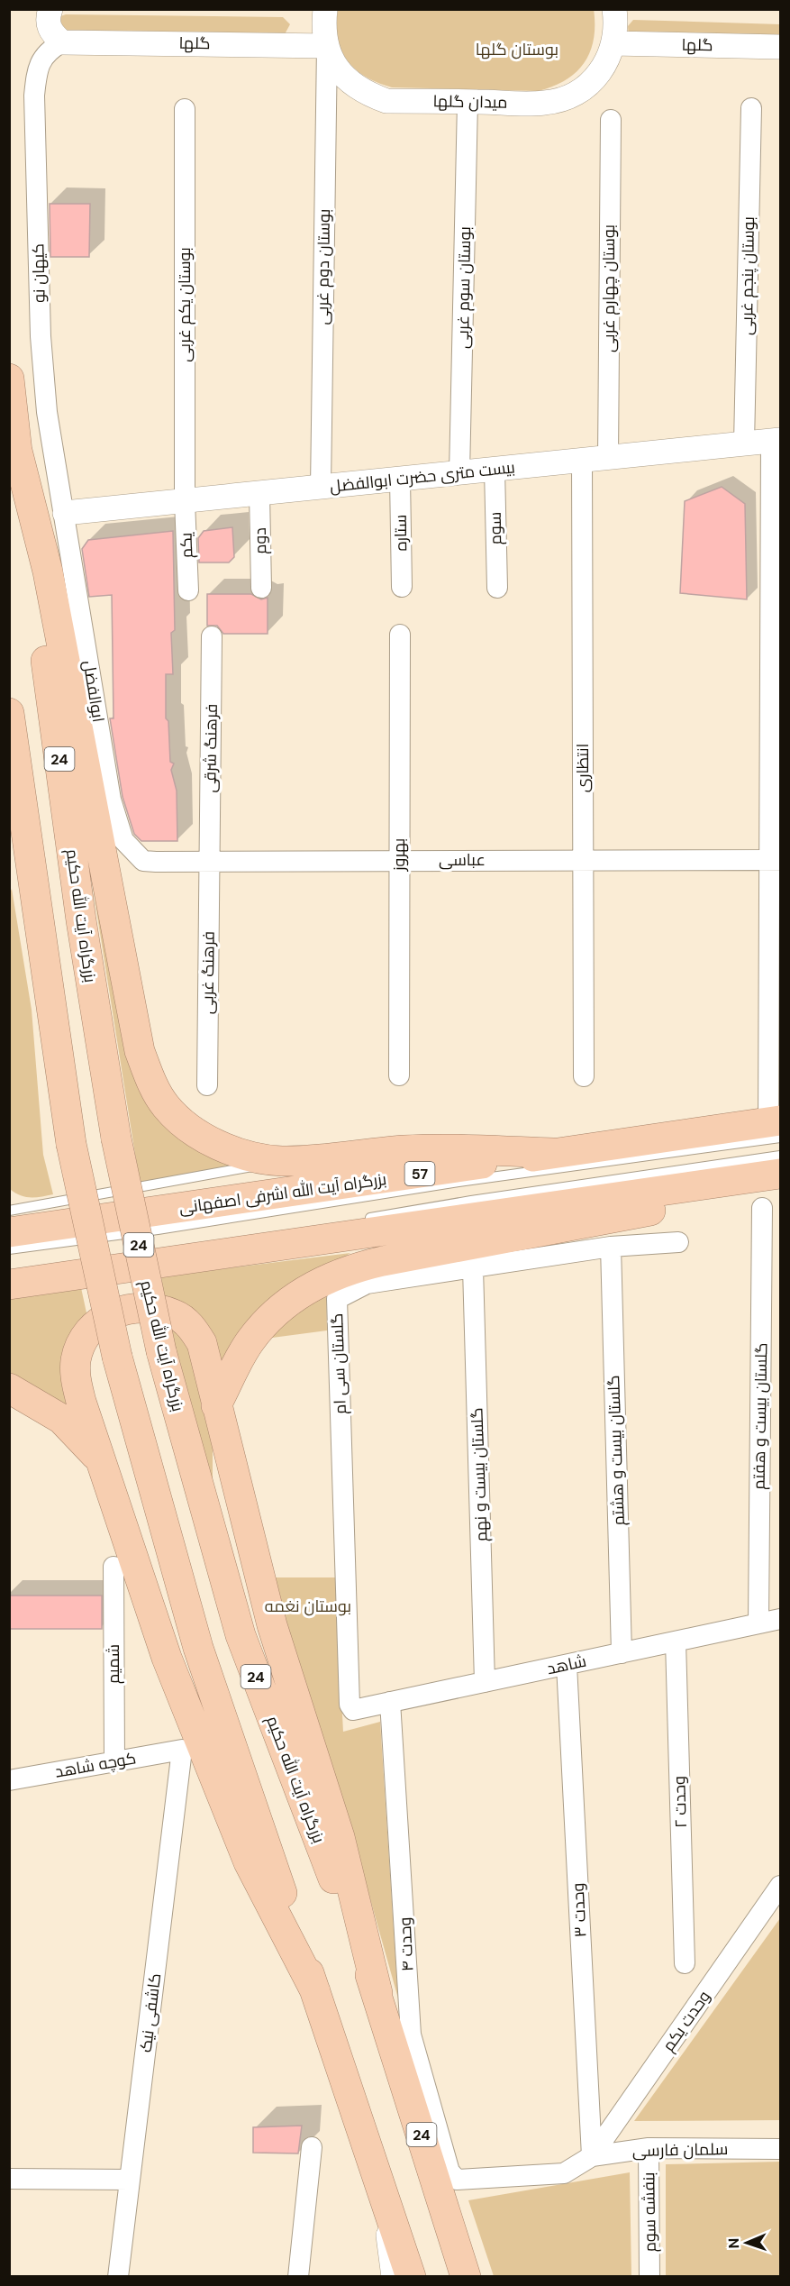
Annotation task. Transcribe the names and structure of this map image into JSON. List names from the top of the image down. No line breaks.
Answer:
{"streets":{"highway":["24","بزرگراه آیت الله حکیم","57","بزرگراه آیت الله اشرفی اصفهانی"],"street":["گلها","میدان گلها","بوستان دوم غربی","کیهان نو","بوستان پنجم غربی","بوستان سوم غربی","بوستان چهارم غربی","بوستان یکم غربی","بیست متری حضرت ابوالفضل","سوم","ستاره","دوم","یکم","ابوالفضل","فرهنگ شرقی","انتظاری","بهروز","عباسی","فرهنگ غربی","گلستان سی ام","گلستان بیست و هفتم","گلستان بیست و هشتم","گلستان بیست و نهم","شمیم","شاهد","کوچه شاهد","وحدت ۲","وحدت ۳","وحدت ۴","کاشفی نیک","وحدت یکم","سلمان فارسی","بنفشه سوم"]},"crossings":[["گلها","میدان گلها"],["گلها","بوستان دوم غربی"],["گلها","کیهان نو"],["میدان گلها","بوستان دوم غربی"],["میدان گلها","بوستان سوم غربی"],["بوستان دوم غربی","بیست متری حضرت ابوالفضل"],["کیهان نو","بیست متری حضرت ابوالفضل"],["کیهان نو","ابوالفضل"],["بوستان پنجم غربی","بیست متری حضرت ابوالفضل"],["بوستان سوم غربی","بیست متری حضرت ابوالفضل"],["بوستان چهارم غربی","بیست متری حضرت ابوالفضل"],["بوستان یکم غربی","بیست متری حضرت ابوالفضل"],["بوستان یکم غربی","یکم"],["بیست متری حضرت ابوالفضل","سوم"],["بیست متری حضرت ابوالفضل","ستاره"],["بیست متری حضرت ابوالفضل","دوم"],["بیست متری حضرت ابوالفضل","یکم"],["بیست متری حضرت ابوالفضل","ابوالفضل"],["بیست متری حضرت ابوالفضل","انتظاری"],["ابوالفضل","عباسی"],["فرهنگ شرقی","عباسی"],["فرهنگ شرقی","فرهنگ غربی"],["انتظاری","عباسی"],["بهروز","عباسی"],["عباسی","فرهنگ غربی"],["گلستان سی ام","گلستان بیست و هشتم"],["گلستان سی ام","گلستان بیست و نهم"],["گلستان سی ام","شاهد"],["گلستان بیست و هفتم","شاهد"],["گلستان بیست و هشتم","شاهد"],["گلستان بیست و نهم","شاهد"],["شمیم","کوچه شاهد"],["شاهد","وحدت ۲"],["شاهد","وحدت ۳"],["شاهد","وحدت ۴"],["کوچه شاهد","کاشفی نیک"],["وحدت ۳","وحدت یکم"],["وحدت ۳","سلمان فارسی"],["وحدت ۴","سلمان فارسی"],["وحدت یکم","سلمان فارسی"],["سلمان فارسی","بنفشه سوم"]],"parks":["بوستان گلها","بوستان نغمه"],"north":"left"}
